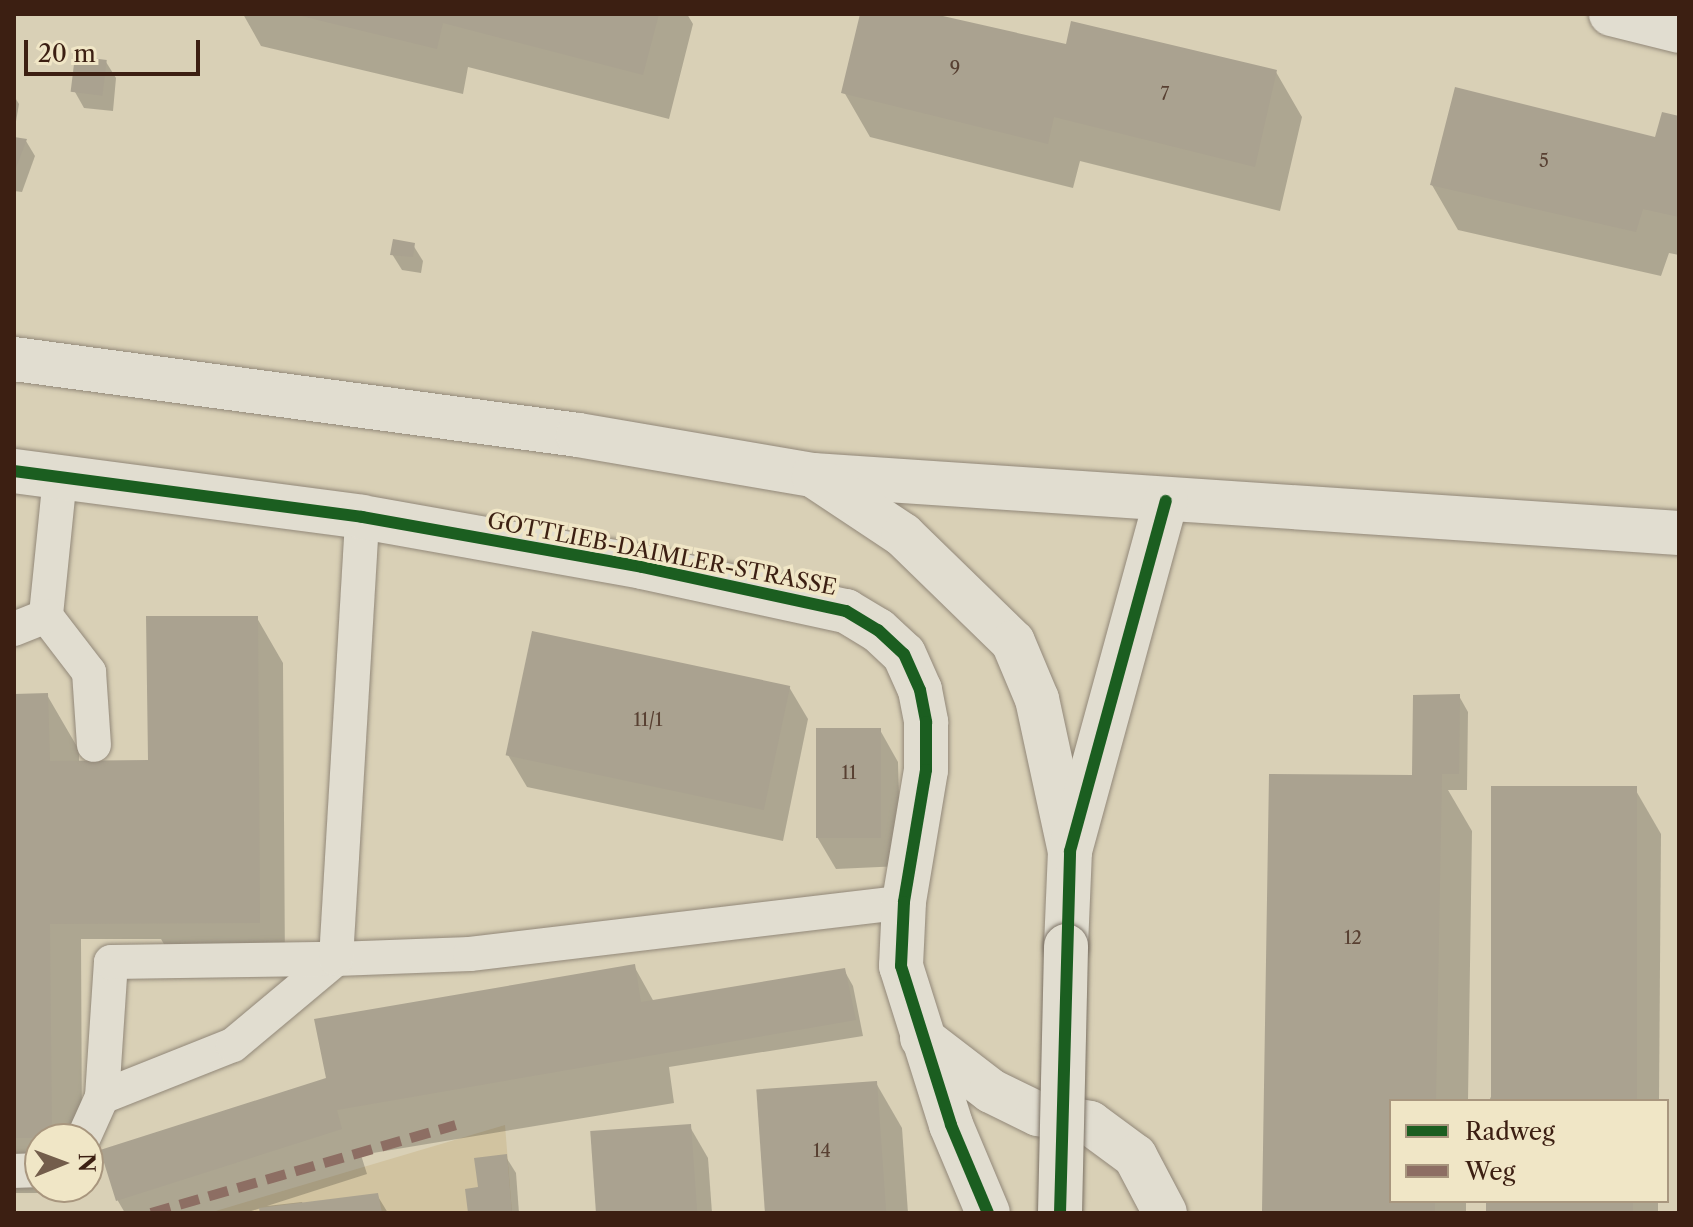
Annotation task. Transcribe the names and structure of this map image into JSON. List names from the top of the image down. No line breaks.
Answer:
{"streets":{"street":["GOTTLIEB-DAIMLER-STRASSE"]},"house_numbers":["9","7","5","11/1","11","12","14"],"legend":["Radweg","Weg"],"scale_bar":"20 m","north":"right"}
